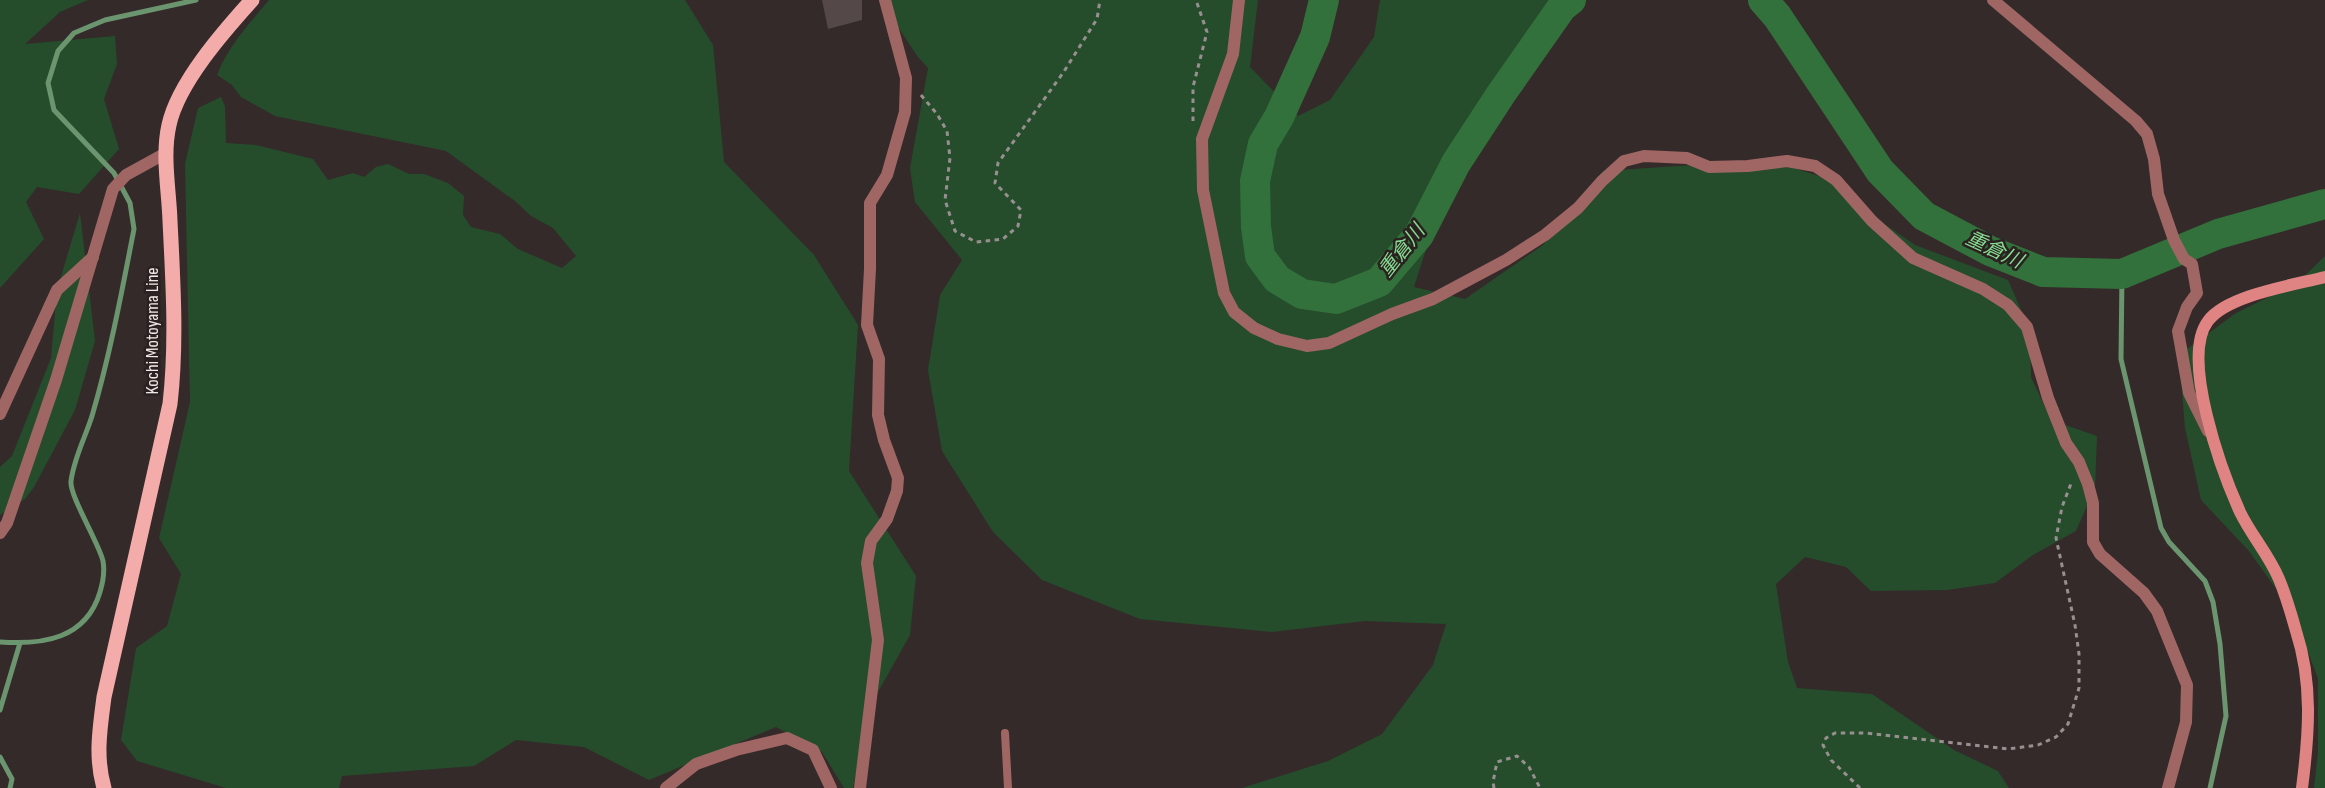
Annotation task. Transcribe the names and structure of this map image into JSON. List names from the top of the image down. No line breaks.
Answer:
{"streets":{"main road":["Kochi Motoyama Line"]},"water":["重倉川"]}
